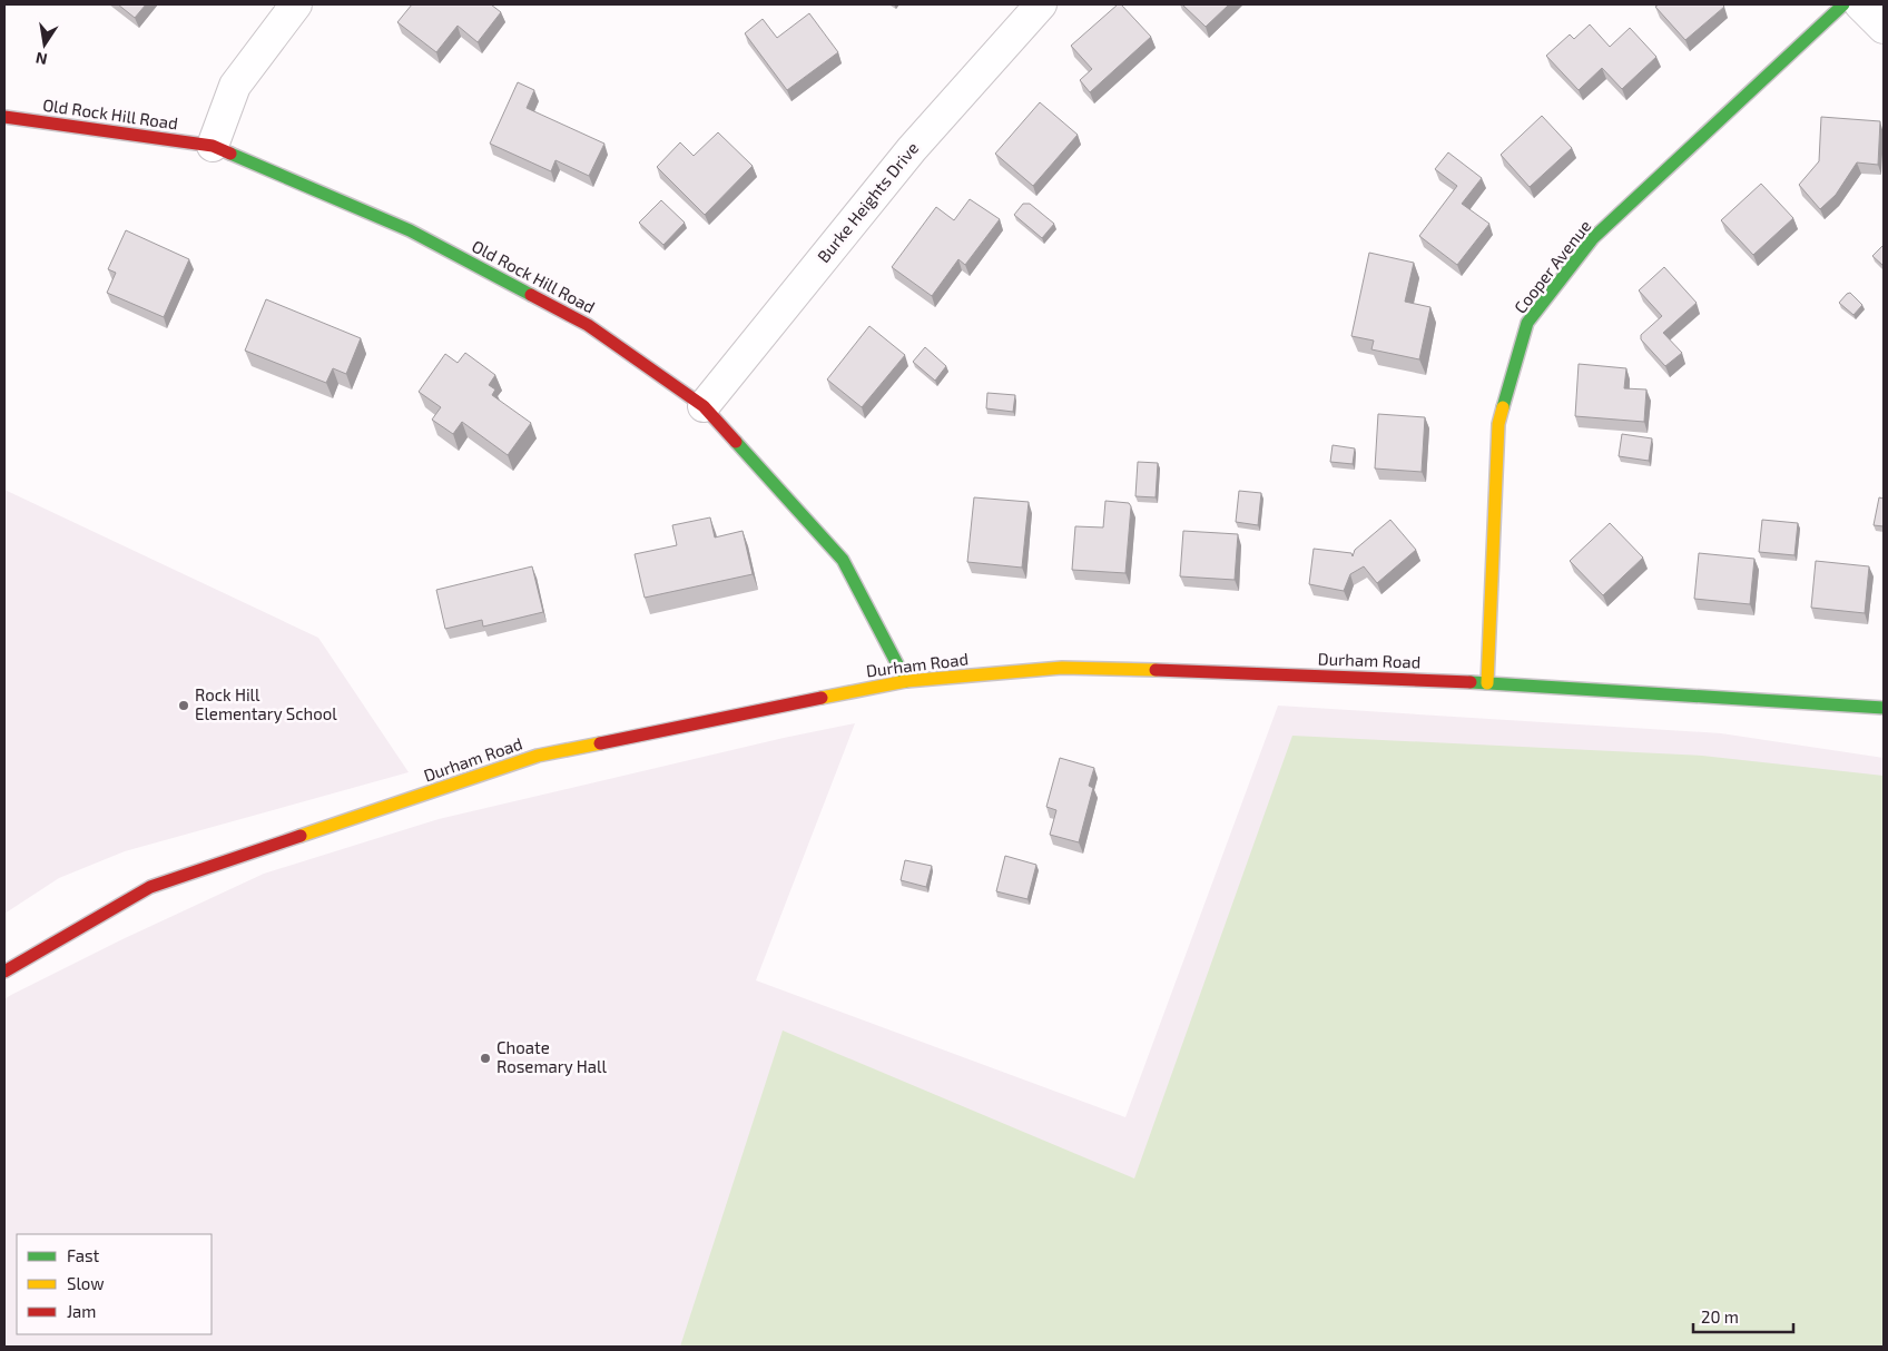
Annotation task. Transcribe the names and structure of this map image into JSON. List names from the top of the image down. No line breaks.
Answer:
{"streets":{"main road":["Old Rock Hill Road","Cooper Avenue","Durham Road"],"street":["Burke Heights Drive"]},"crossings":[["Old Rock Hill Road","Burke Heights Drive"],["Old Rock Hill Road","Durham Road"],["Cooper Avenue","Durham Road"]],"places":["Rock Hill Elementary School","Choate Rosemary Hall"],"legend":["Fast","Slow","Jam"],"scale_bar":"20 m","north":"bottom"}
